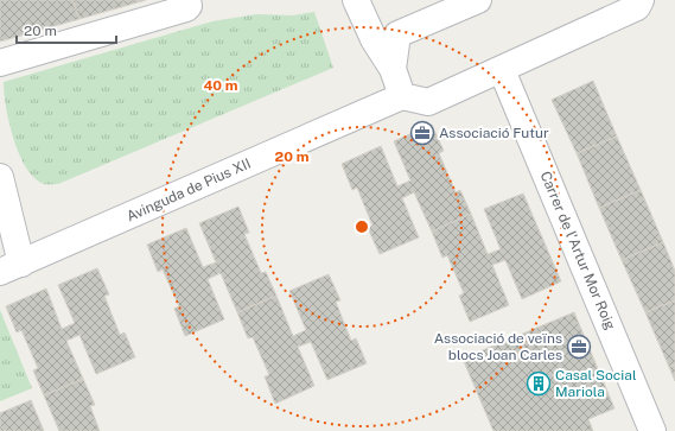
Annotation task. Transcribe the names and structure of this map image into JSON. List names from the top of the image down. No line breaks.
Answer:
{"streets":{"street":["Avinguda de Pius XII","Carrer de l'Artur Mor Roig"]},"places":{"office":["Associació Futur","Associació de veïns blocs Joan Carles"],"building":["Casal Social Mariola"]},"scale_bar":"20 m","rings":["40 m","20 m"]}
